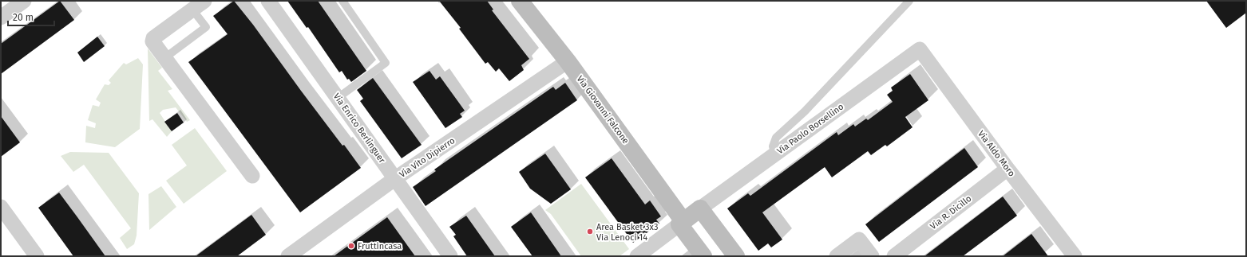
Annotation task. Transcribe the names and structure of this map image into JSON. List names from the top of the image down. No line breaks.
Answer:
{"streets":{"street":["Via Giovanni Falcone","Via Enrico Berlinguer","Via Paolo Borsellino","Via Aldo Moro","Via Vito Dipierro","Via R. Dicillo"]},"crossings":[["Via Giovanni Falcone","Via Vito Dipierro"],["Via Enrico Berlinguer","Via Vito Dipierro"],["Via Paolo Borsellino","Via Aldo Moro"],["Via Aldo Moro","Via R. Dicillo"]],"places":["Area Basket 3x3 Via Lenoci 14","Fruttincasa"],"scale_bar":"20 m"}
